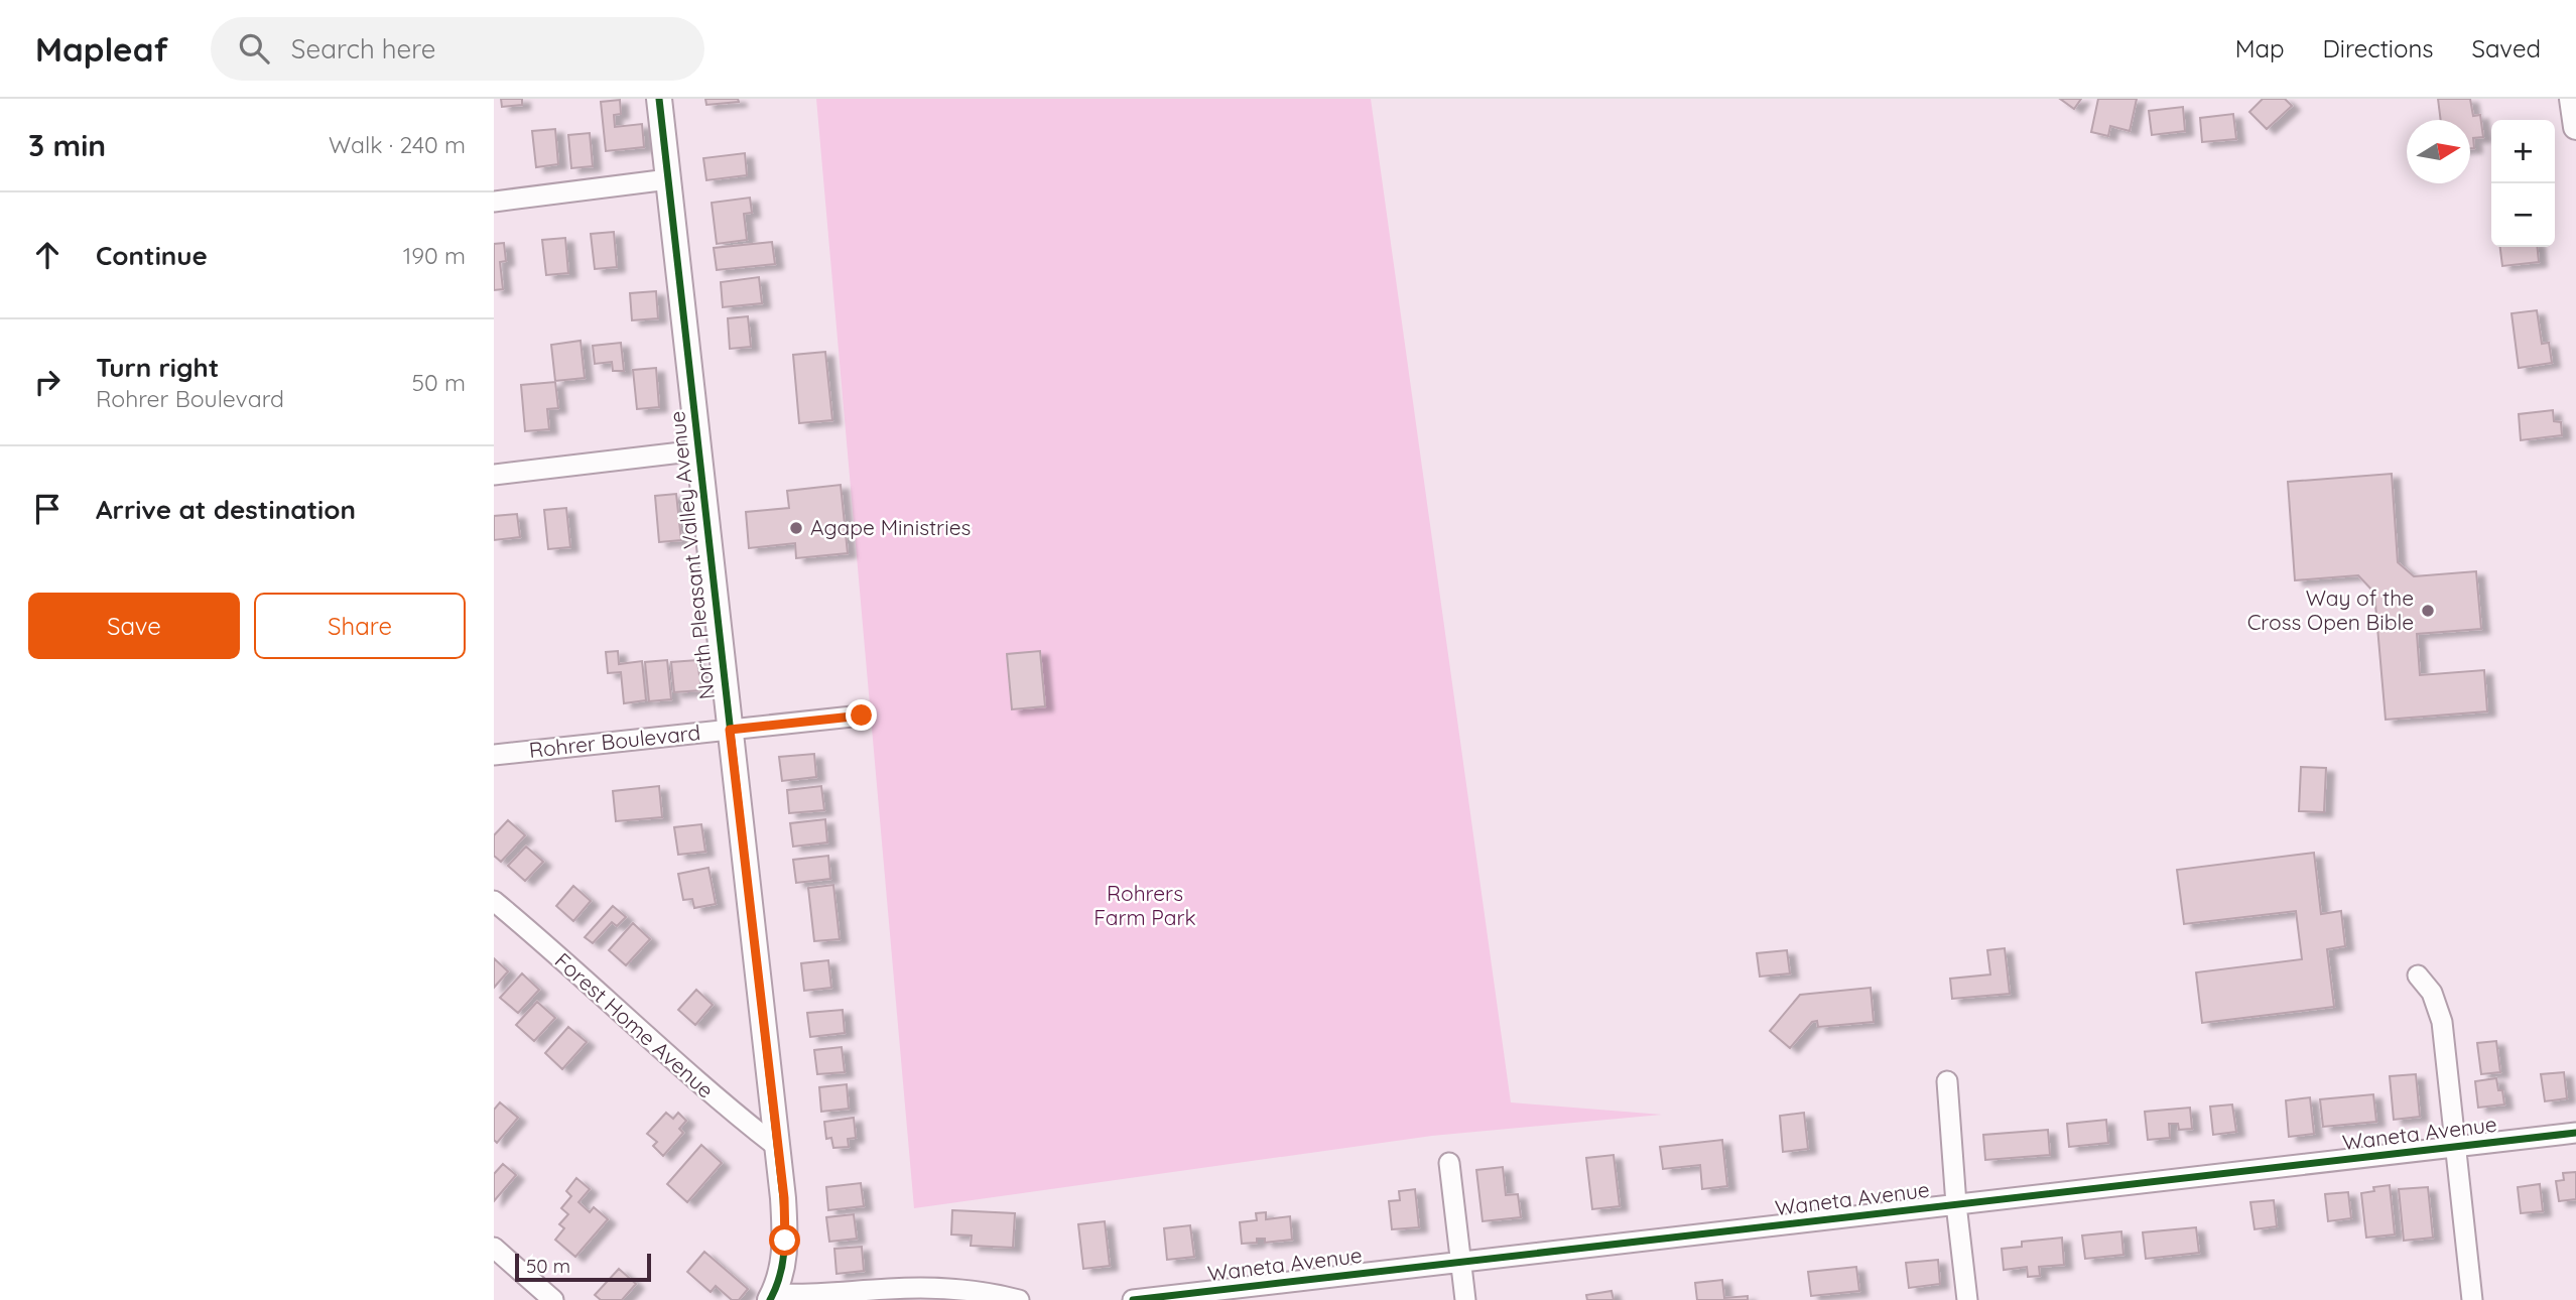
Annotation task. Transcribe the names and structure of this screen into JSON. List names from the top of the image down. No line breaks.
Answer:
{"streets":{"street":["North Pleasant Valley Avenue","Rohrer Boulevard","Forest Home Avenue","Waneta Avenue"]},"crossings":[["North Pleasant Valley Avenue","Rohrer Boulevard"],["North Pleasant Valley Avenue","Forest Home Avenue"]],"parks":["Rohrers Farm Park"],"places":["Agape Ministries","Way of the Cross Open Bible"],"scale_bar":"50 m","north":"right","page":{"header":"Mapleaf","search":"Search here","nav":["Map","Directions","Saved"],"heading":["3 min","Walk · 240 m"],"map_buttons":["+","−"],"list":[["Continue","190 m"],["Turn right","Rohrer Boulevard","50 m"],"Arrive at destination"],"buttons":["Save","Share"],"scale":"50 m"}}
